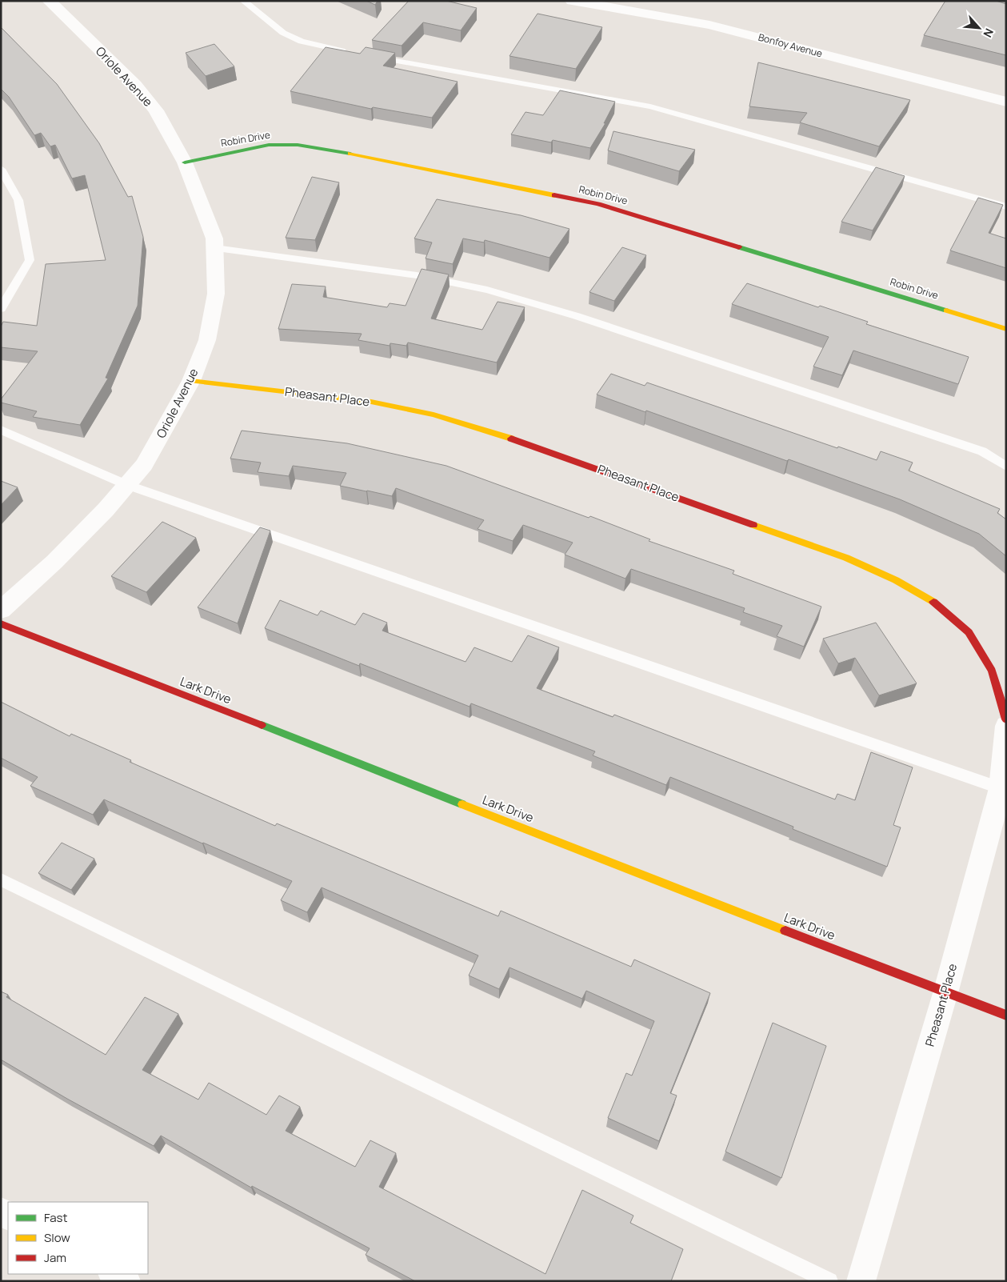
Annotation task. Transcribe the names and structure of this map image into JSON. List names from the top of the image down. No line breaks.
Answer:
{"streets":{"street":["Bonfoy Avenue","Oriole Avenue","Robin Drive","Pheasant Place","Lark Drive"]},"crossings":[["Oriole Avenue","Robin Drive"],["Oriole Avenue","Pheasant Place"],["Pheasant Place","Lark Drive"]],"legend":["Fast","Slow","Jam"],"north":"bottom right"}
